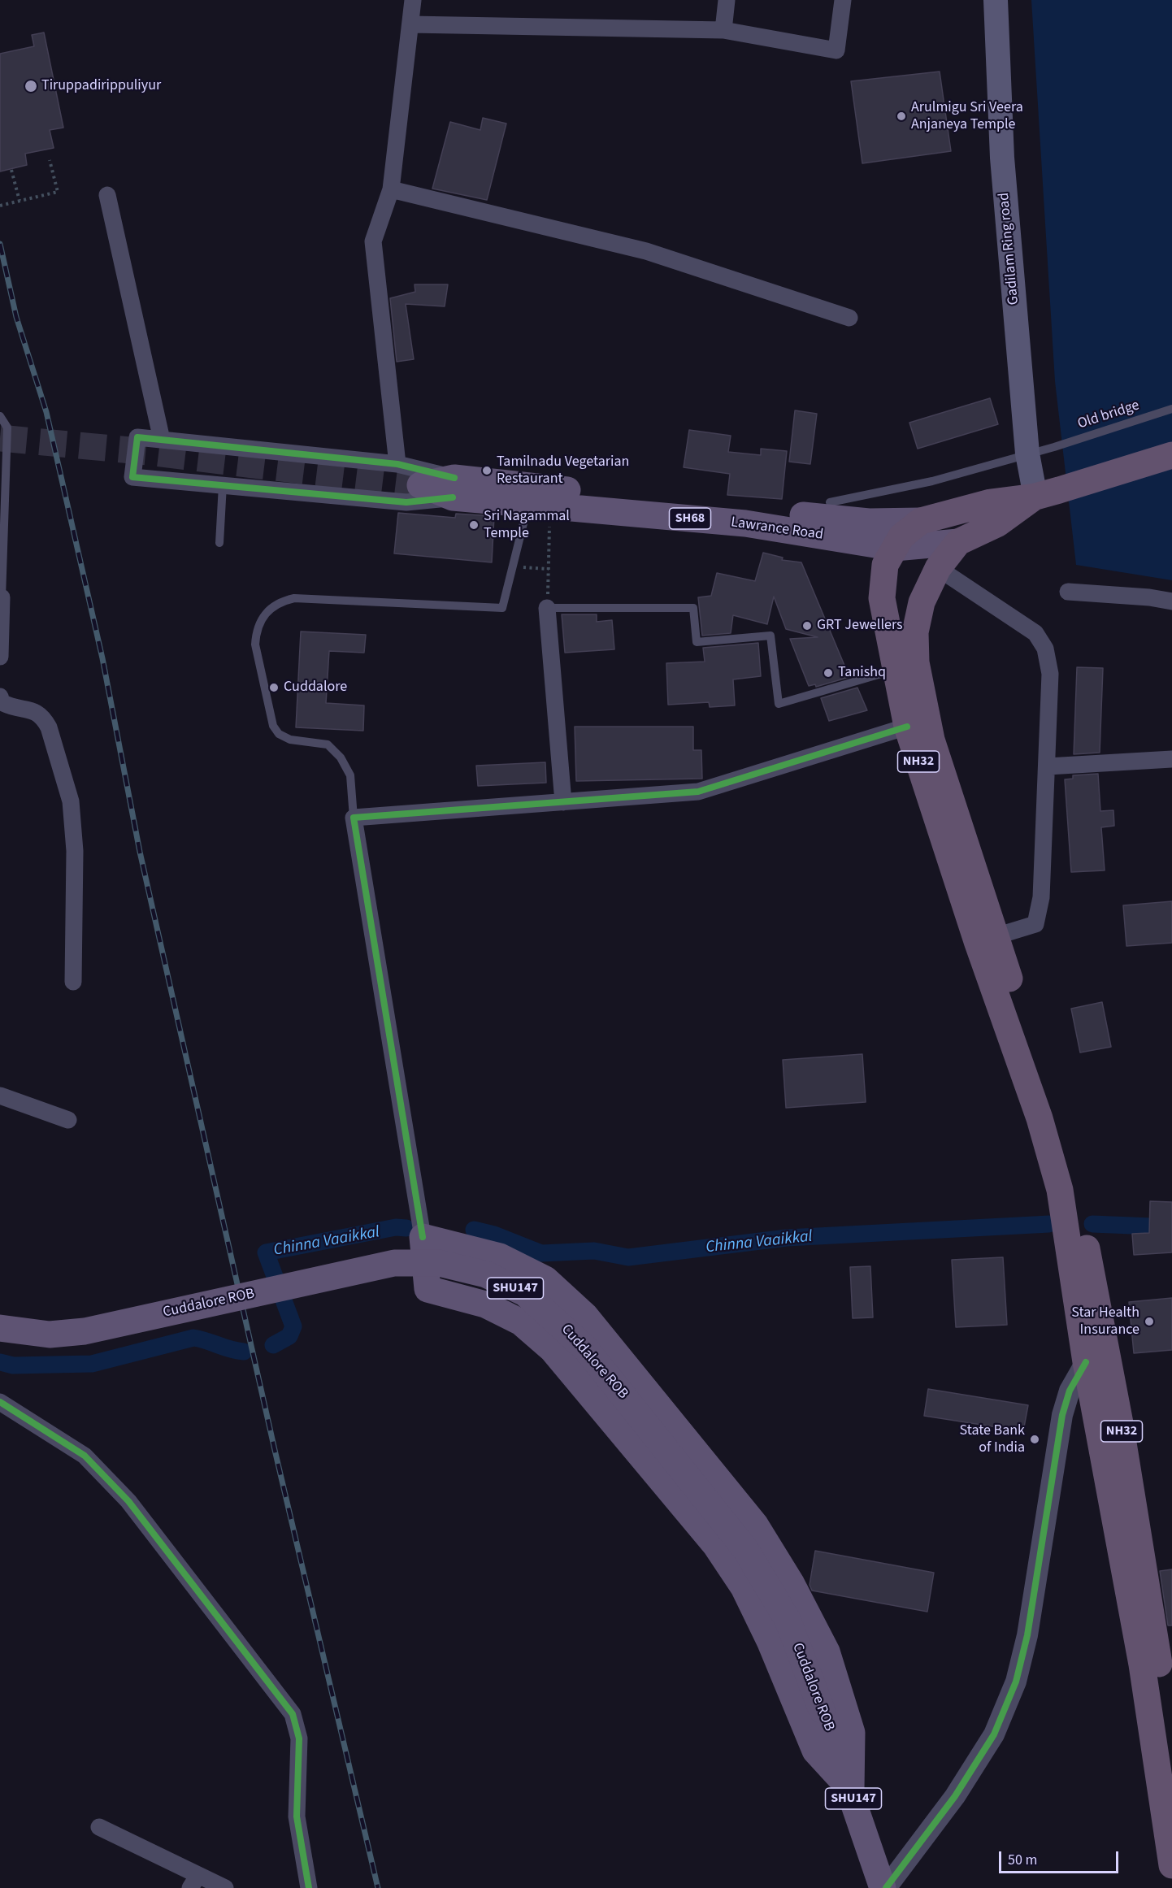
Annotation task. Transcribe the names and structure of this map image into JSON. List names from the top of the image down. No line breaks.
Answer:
{"streets":{"highway":["NH32"],"main road":["Gadilam Ring road","SH68","Lawrance Road","SHU147","Cuddalore ROB"],"lane":["Old bridge"]},"crossings":[["Gadilam Ring road","Old bridge"],["Gadilam Ring road","NH32"],["Lawrance Road","NH32"]],"water":["Chinna Vaaikkal"],"places":["Tiruppadirippuliyur","Arulmigu Sri Veera Anjaneya Temple","Tamilnadu Vegetarian Restaurant","Sri Nagammal Temple","GRT Jewellers","Tanishq","Cuddalore","Star Health Insurance","State Bank of India"],"scale_bar":"50 m"}
